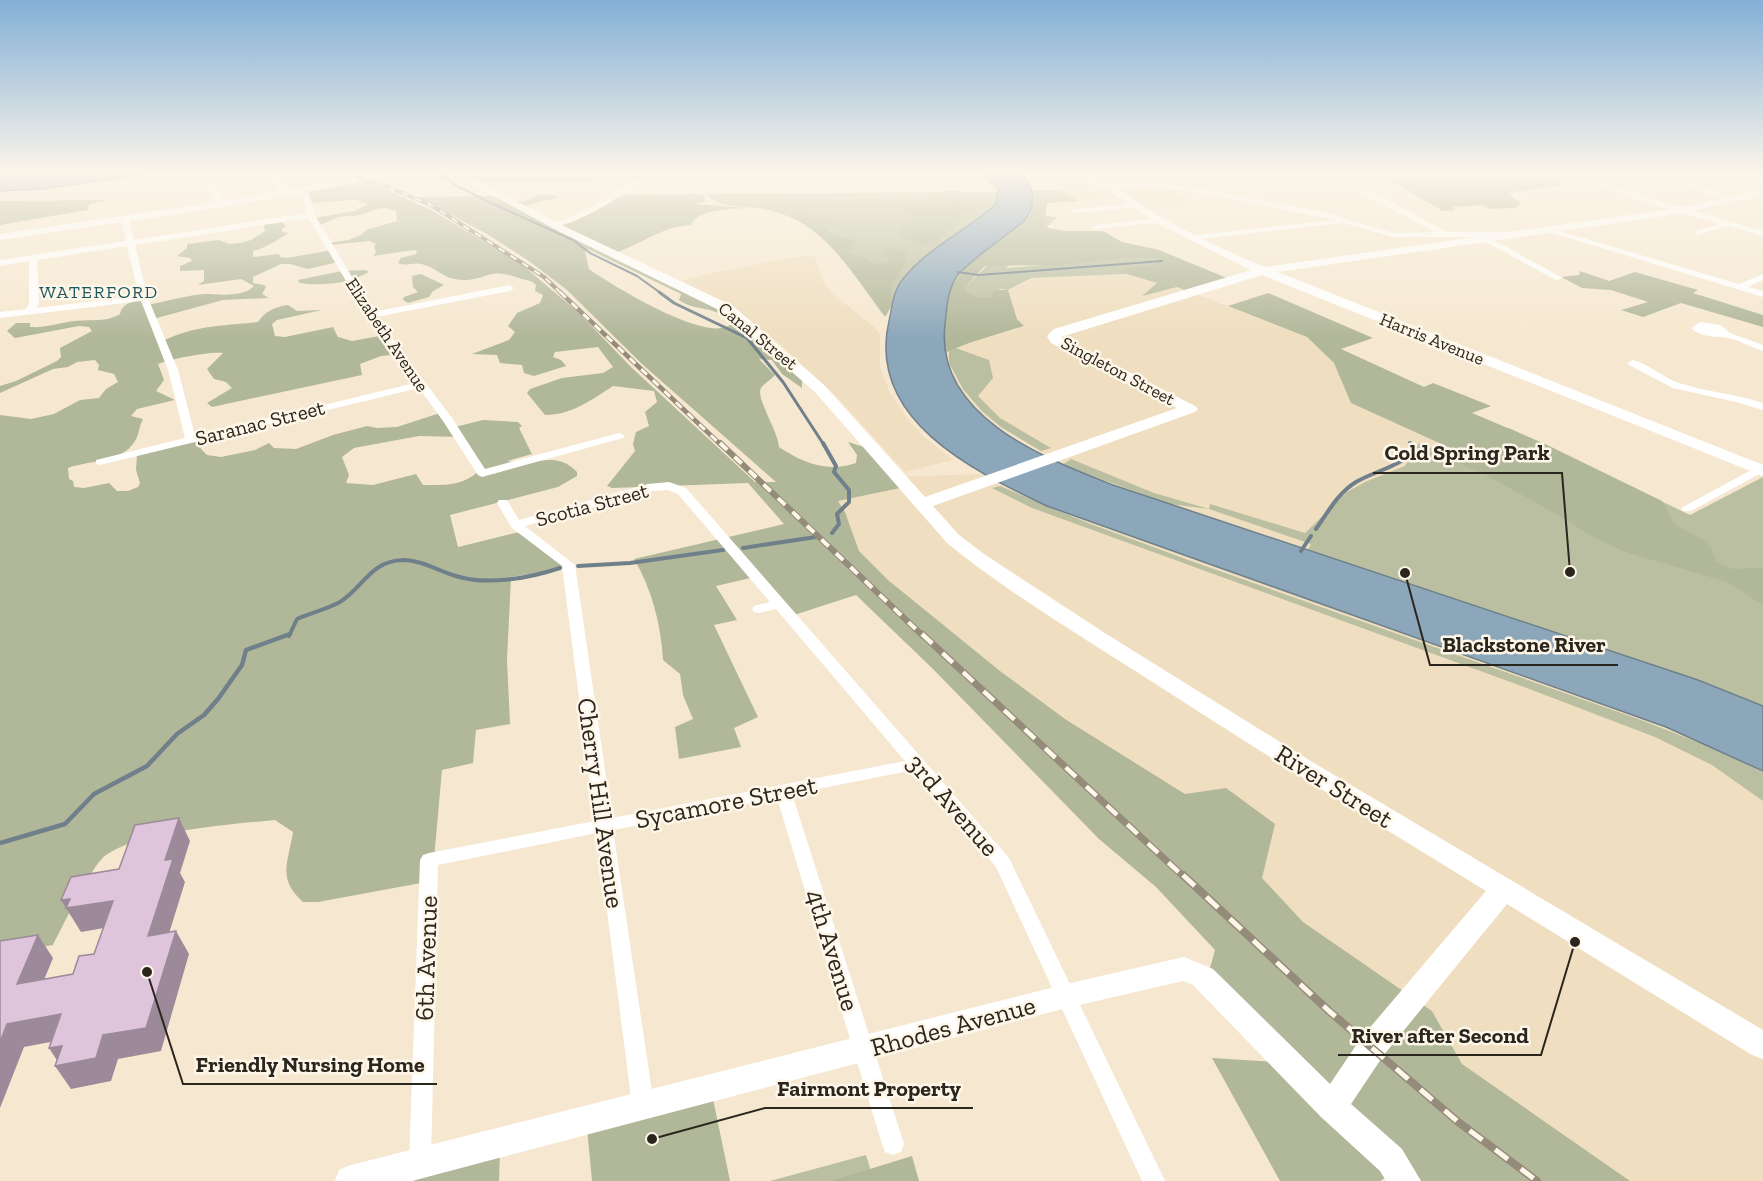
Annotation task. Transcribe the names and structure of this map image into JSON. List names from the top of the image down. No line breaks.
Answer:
{"streets":{"street":["Elizabeth Avenue","Canal Street","Harris Avenue","Singleton Street","Saranac Street","Scotia Street","River Street","Sycamore Street","Cherry Hill Avenue","3rd Avenue","4th Avenue","6th Avenue","Rhodes Avenue"]},"crossings":[["Elizabeth Avenue","Saranac Street"],["Canal Street","Singleton Street"],["Canal Street","River Street"],["Harris Avenue","Singleton Street"],["Singleton Street","River Street"],["Scotia Street","Cherry Hill Avenue"],["Scotia Street","3rd Avenue"],["Sycamore Street","Cherry Hill Avenue"],["Sycamore Street","3rd Avenue"],["Sycamore Street","4th Avenue"],["Sycamore Street","6th Avenue"],["Cherry Hill Avenue","Rhodes Avenue"],["3rd Avenue","Rhodes Avenue"],["4th Avenue","Rhodes Avenue"],["6th Avenue","Rhodes Avenue"]],"districts":["WATERFORD"],"places":["Cold Spring Park","Blackstone River","River after Second","Friendly Nursing Home","Fairmont Property"]}
